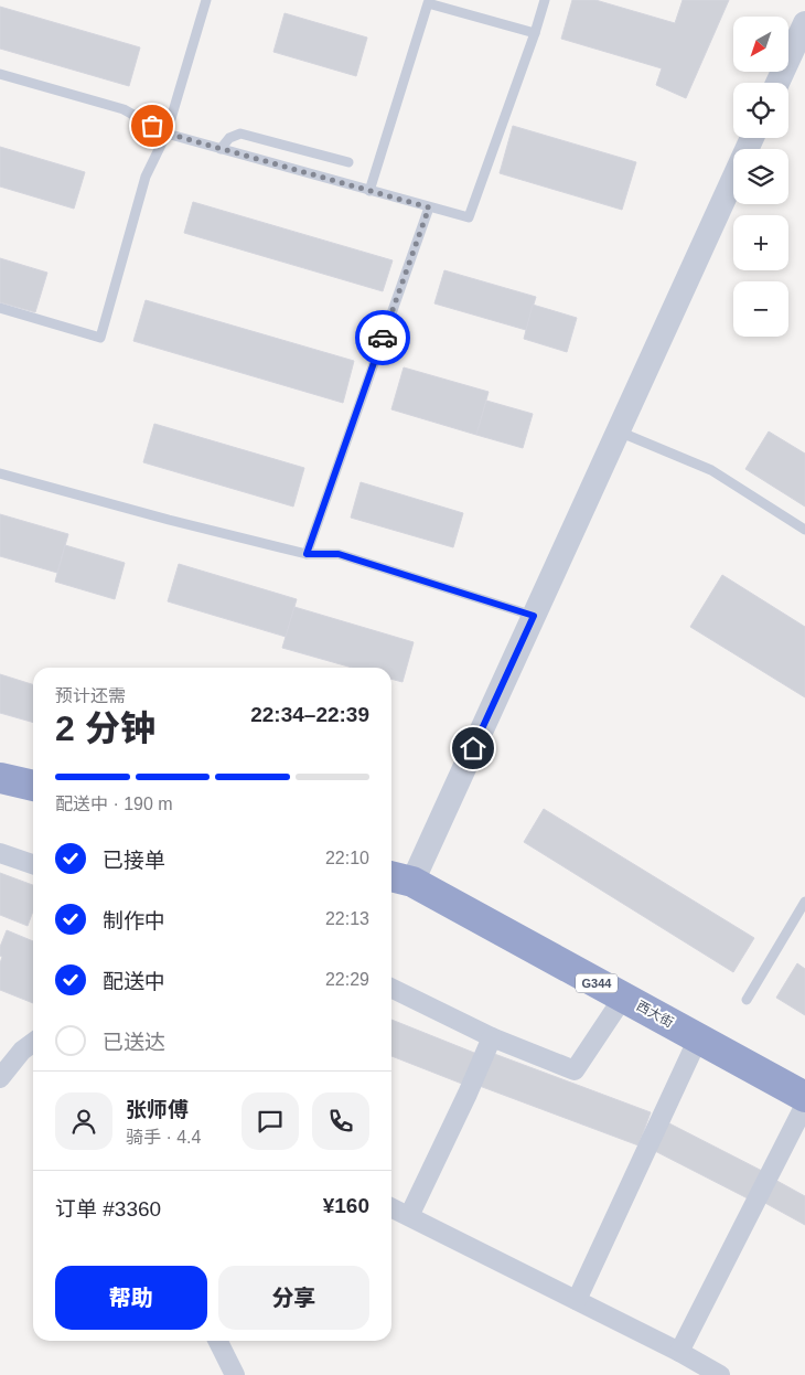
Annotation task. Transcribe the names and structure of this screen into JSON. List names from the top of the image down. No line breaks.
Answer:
{"streets":{"highway":["G344","西大街"]},"north":"bottom left","page":{"map_buttons":["+","−"],"heading":["2 分钟","预计还需","22:34–22:39"],"panel":["张师傅","骑手 · 4.4","订单 #3360","¥160"],"bar":"配送中 · 190 m","list":[["已接单","22:10"],["制作中","22:13"],["配送中","22:29"],"已送达"],"buttons":["帮助","分享"]}}
